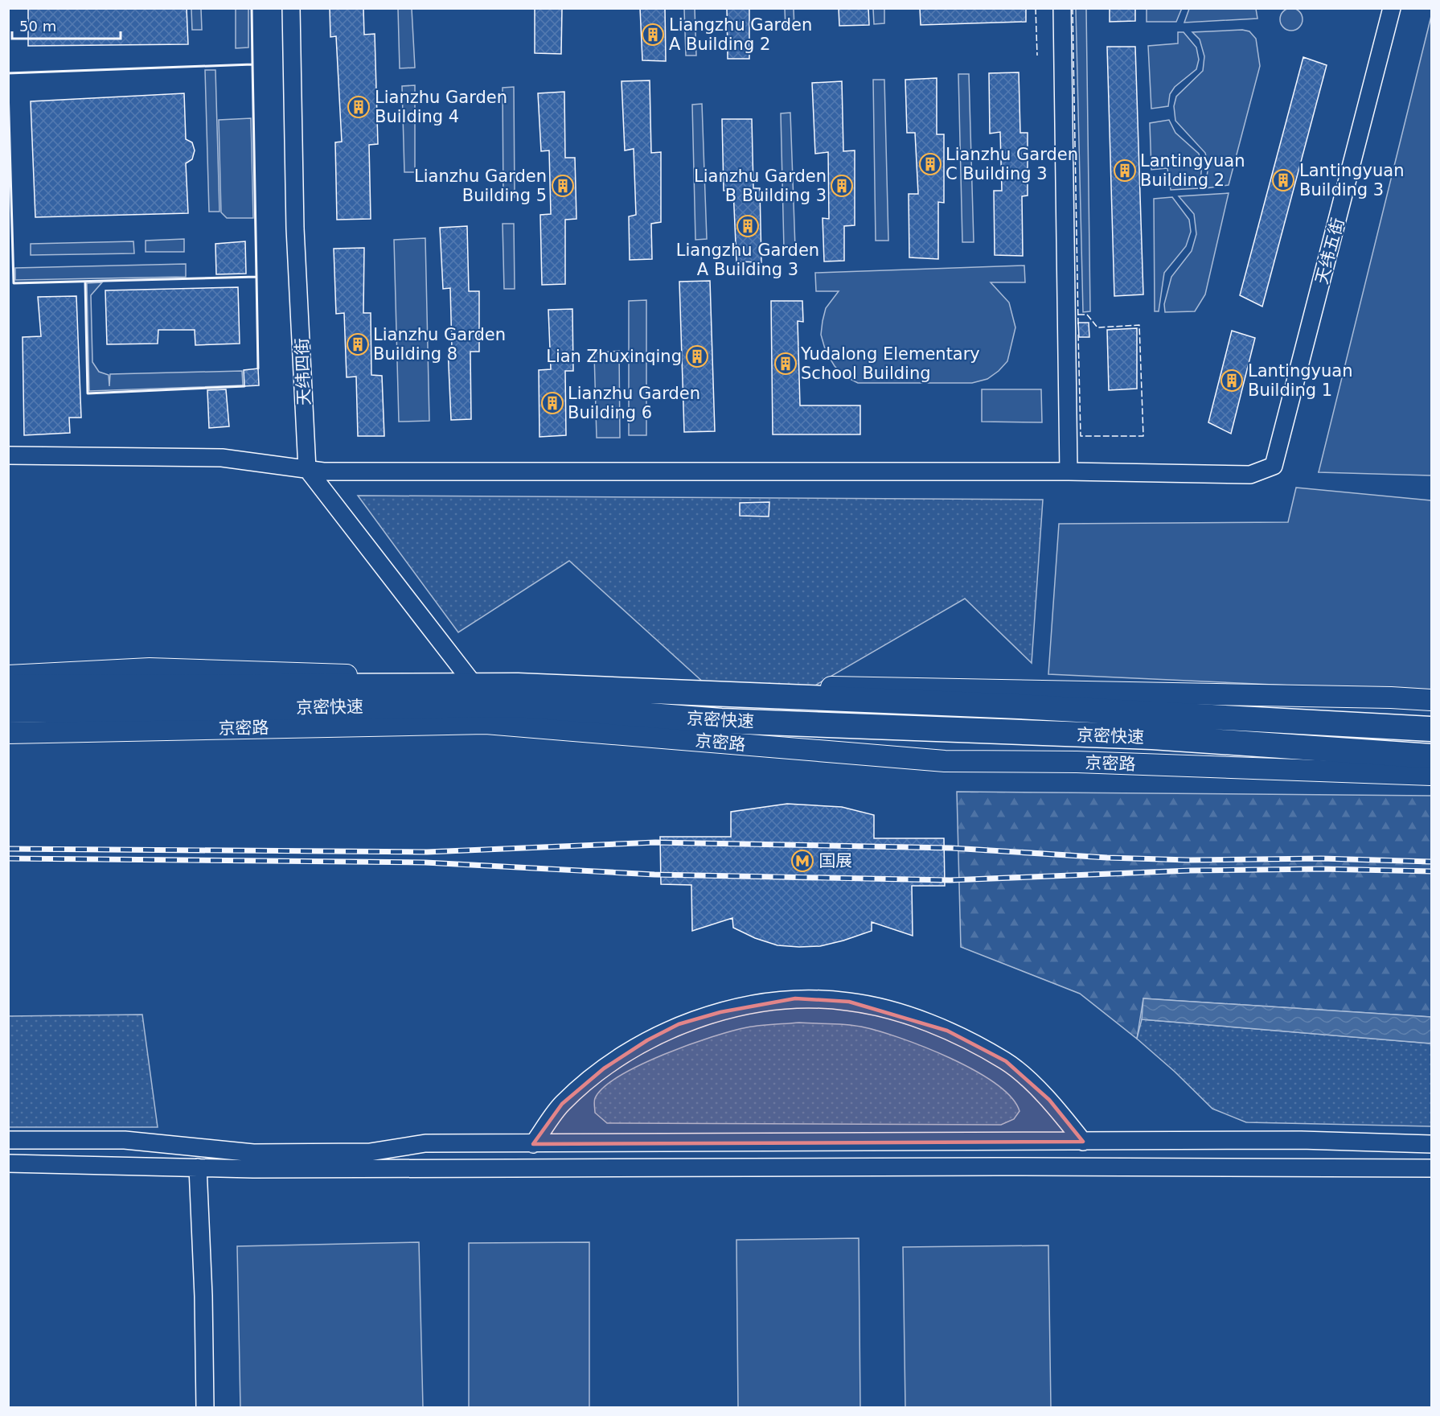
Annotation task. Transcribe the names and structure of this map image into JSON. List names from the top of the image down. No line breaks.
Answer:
{"streets":{"highway":["京密快速"],"main road":["京密路"],"street":["天纬五街","天纬四街"]},"places":{"building":["Liangzhu Garden A Building 2","Lianzhu Garden Building 4","Lianzhu Garden C Building 3","Lantingyuan Building 2","Lantingyuan Building 3","Lianzhu Garden Building 5","Lianzhu Garden B Building 3","Liangzhu Garden A Building 3","Lianzhu Garden Building 8","Lian Zhuxinqing","Yudalong Elementary School Building","Lantingyuan Building 1","Lianzhu Garden Building 6"],"metro station":["国展"]},"scale_bar":"50 m"}
